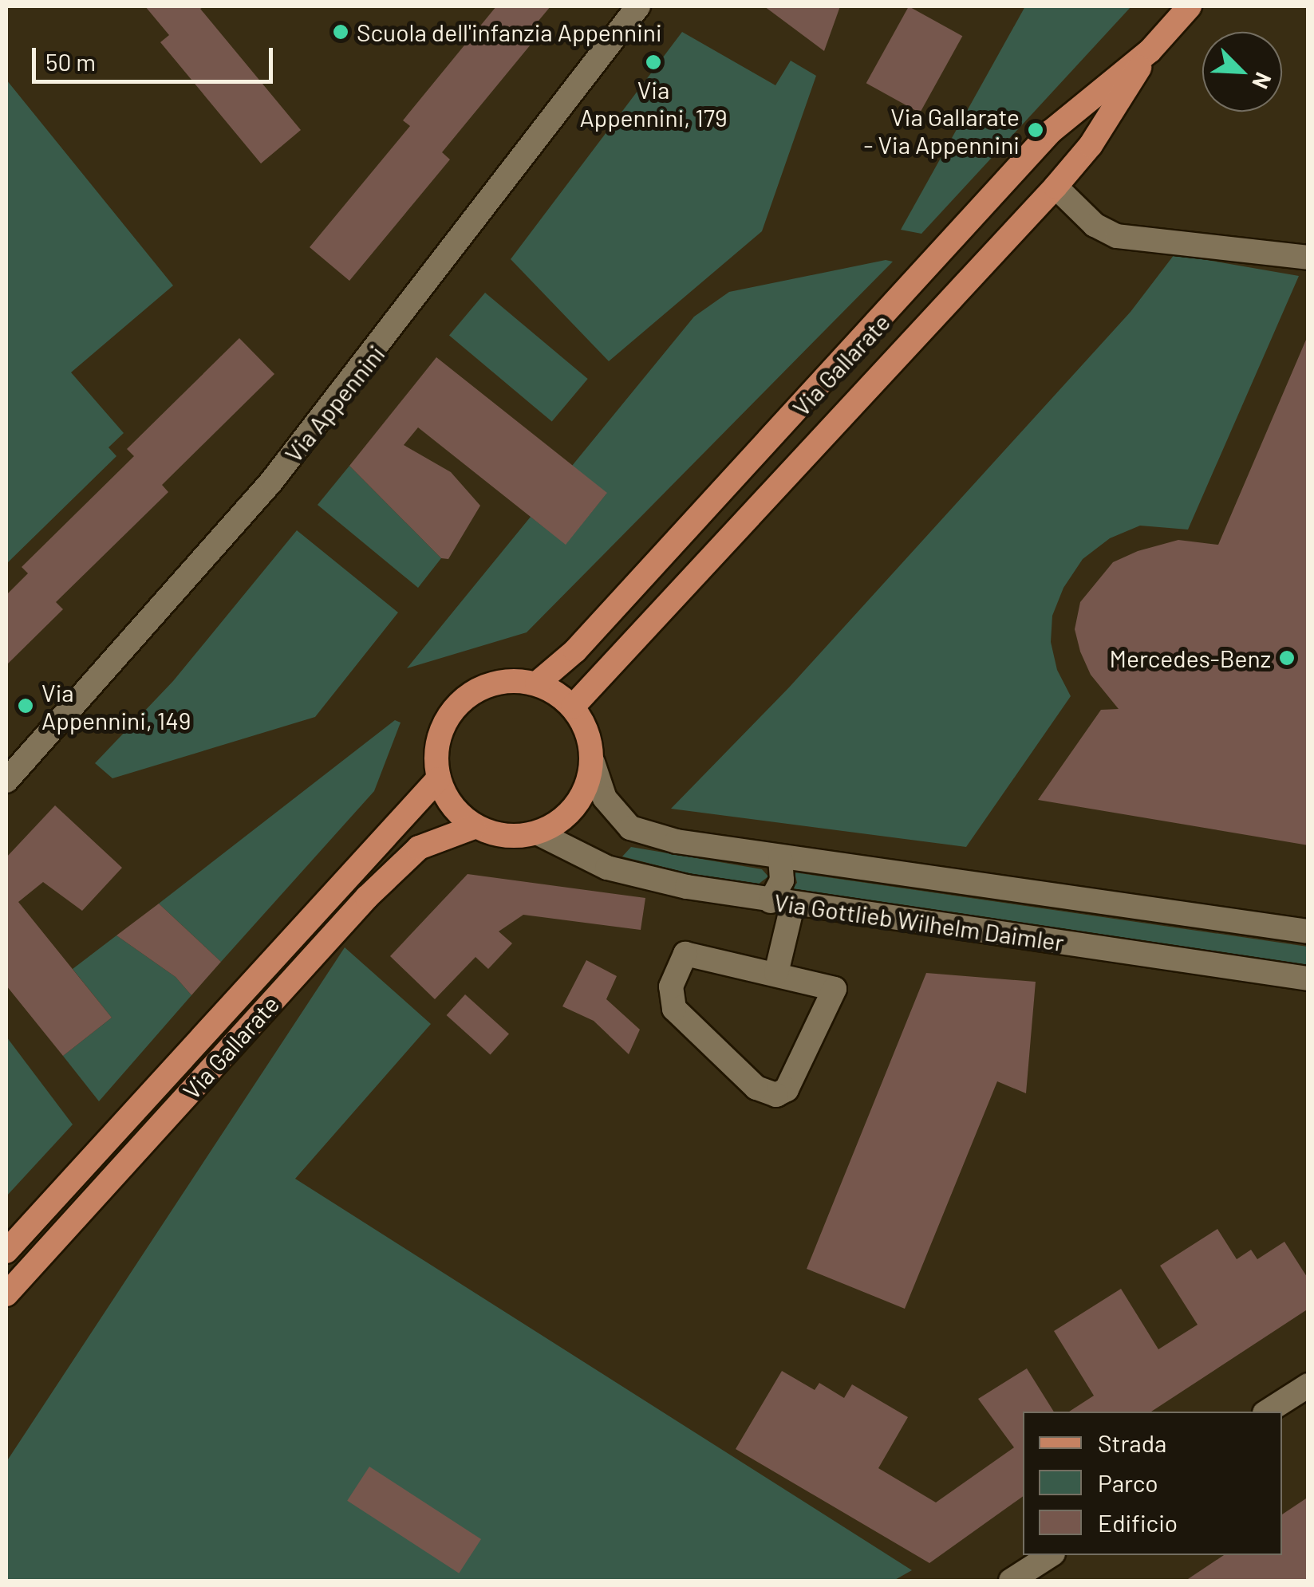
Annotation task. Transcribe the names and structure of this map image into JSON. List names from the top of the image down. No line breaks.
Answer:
{"streets":{"main road":["Via Gallarate"],"street":["Via Appennini","Via Gottlieb Wilhelm Daimler"]},"crossings":[["Via Gallarate","Via Gottlieb Wilhelm Daimler"]],"places":["Scuola dell'infanzia Appennini","Via Appennini, 179","Via Gallarate - Via Appennini","Mercedes-Benz","Via Appennini, 149"],"legend":["Strada","Parco","Edificio"],"scale_bar":"50 m","north":"bottom right"}
